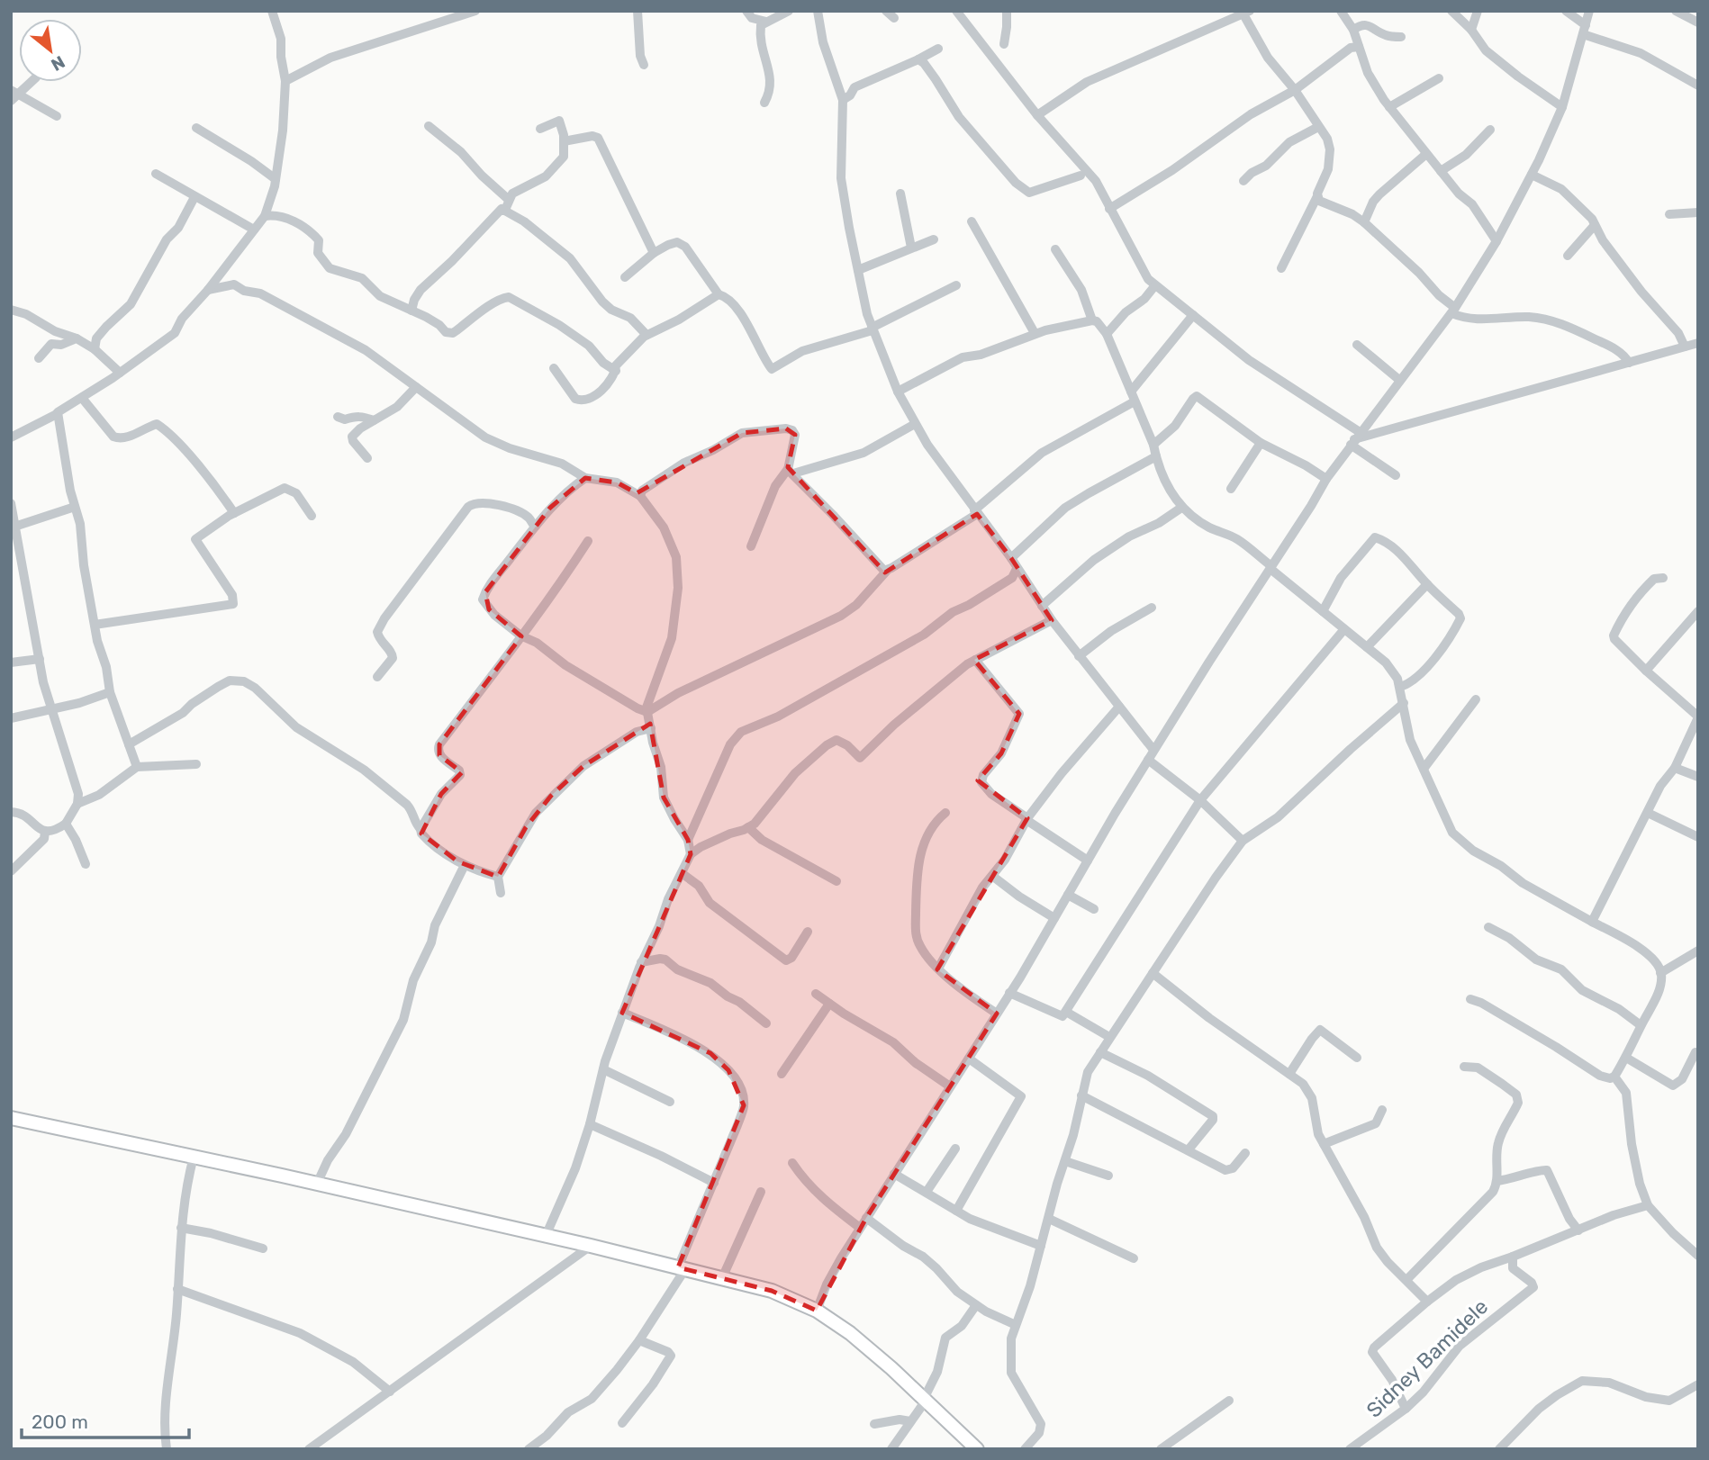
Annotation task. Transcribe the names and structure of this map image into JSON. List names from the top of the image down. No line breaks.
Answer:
{"streets":{"street":["Sidney Bamidele"]},"scale_bar":"200 m","north":"bottom right"}
